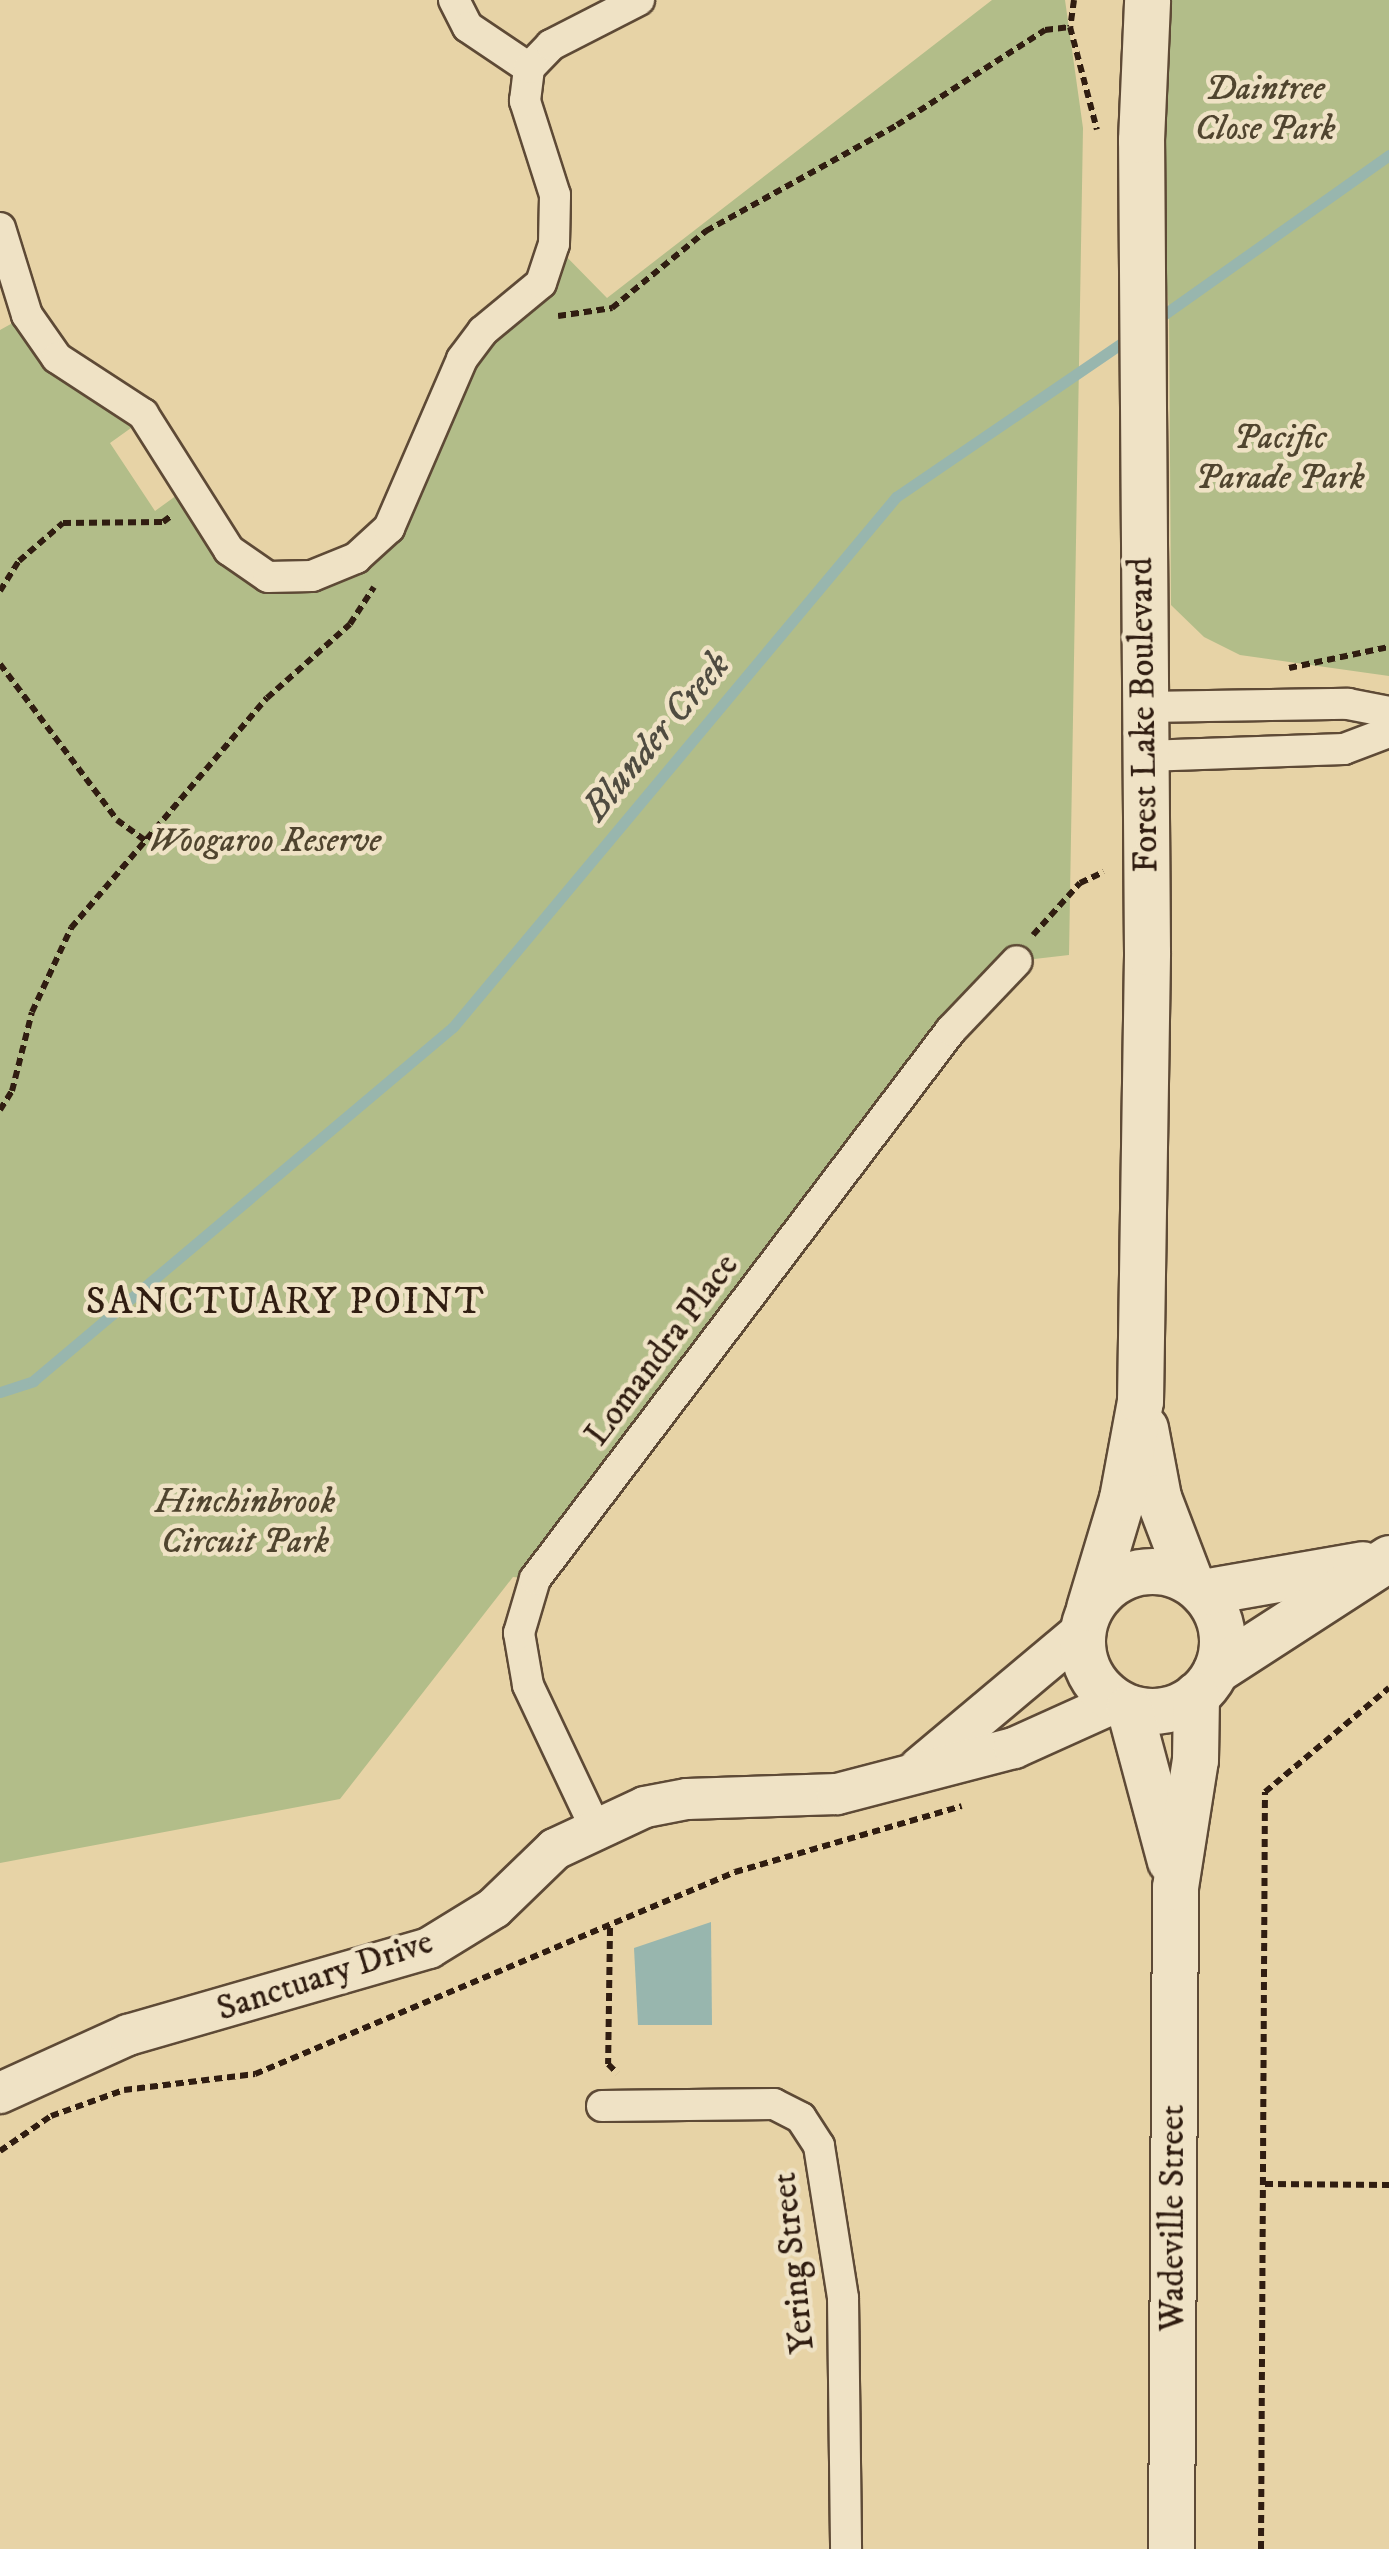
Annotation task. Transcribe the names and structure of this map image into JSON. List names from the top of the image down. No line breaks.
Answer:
{"streets":{"main road":["Forest Lake Boulevard","Wadeville Street"],"street":["Lomandra Place","Sanctuary Drive","Yering Street"]},"crossings":[["Forest Lake Boulevard","Sanctuary Drive"],["Forest Lake Boulevard","Wadeville Street"],["Lomandra Place","Sanctuary Drive"],["Sanctuary Drive","Wadeville Street"]],"districts":["SANCTUARY POINT"],"water":["Blunder Creek"],"parks":["Daintree Close Park","Pacific Parade Park","Woogaroo Reserve","Hinchinbrook Circuit Park"]}
